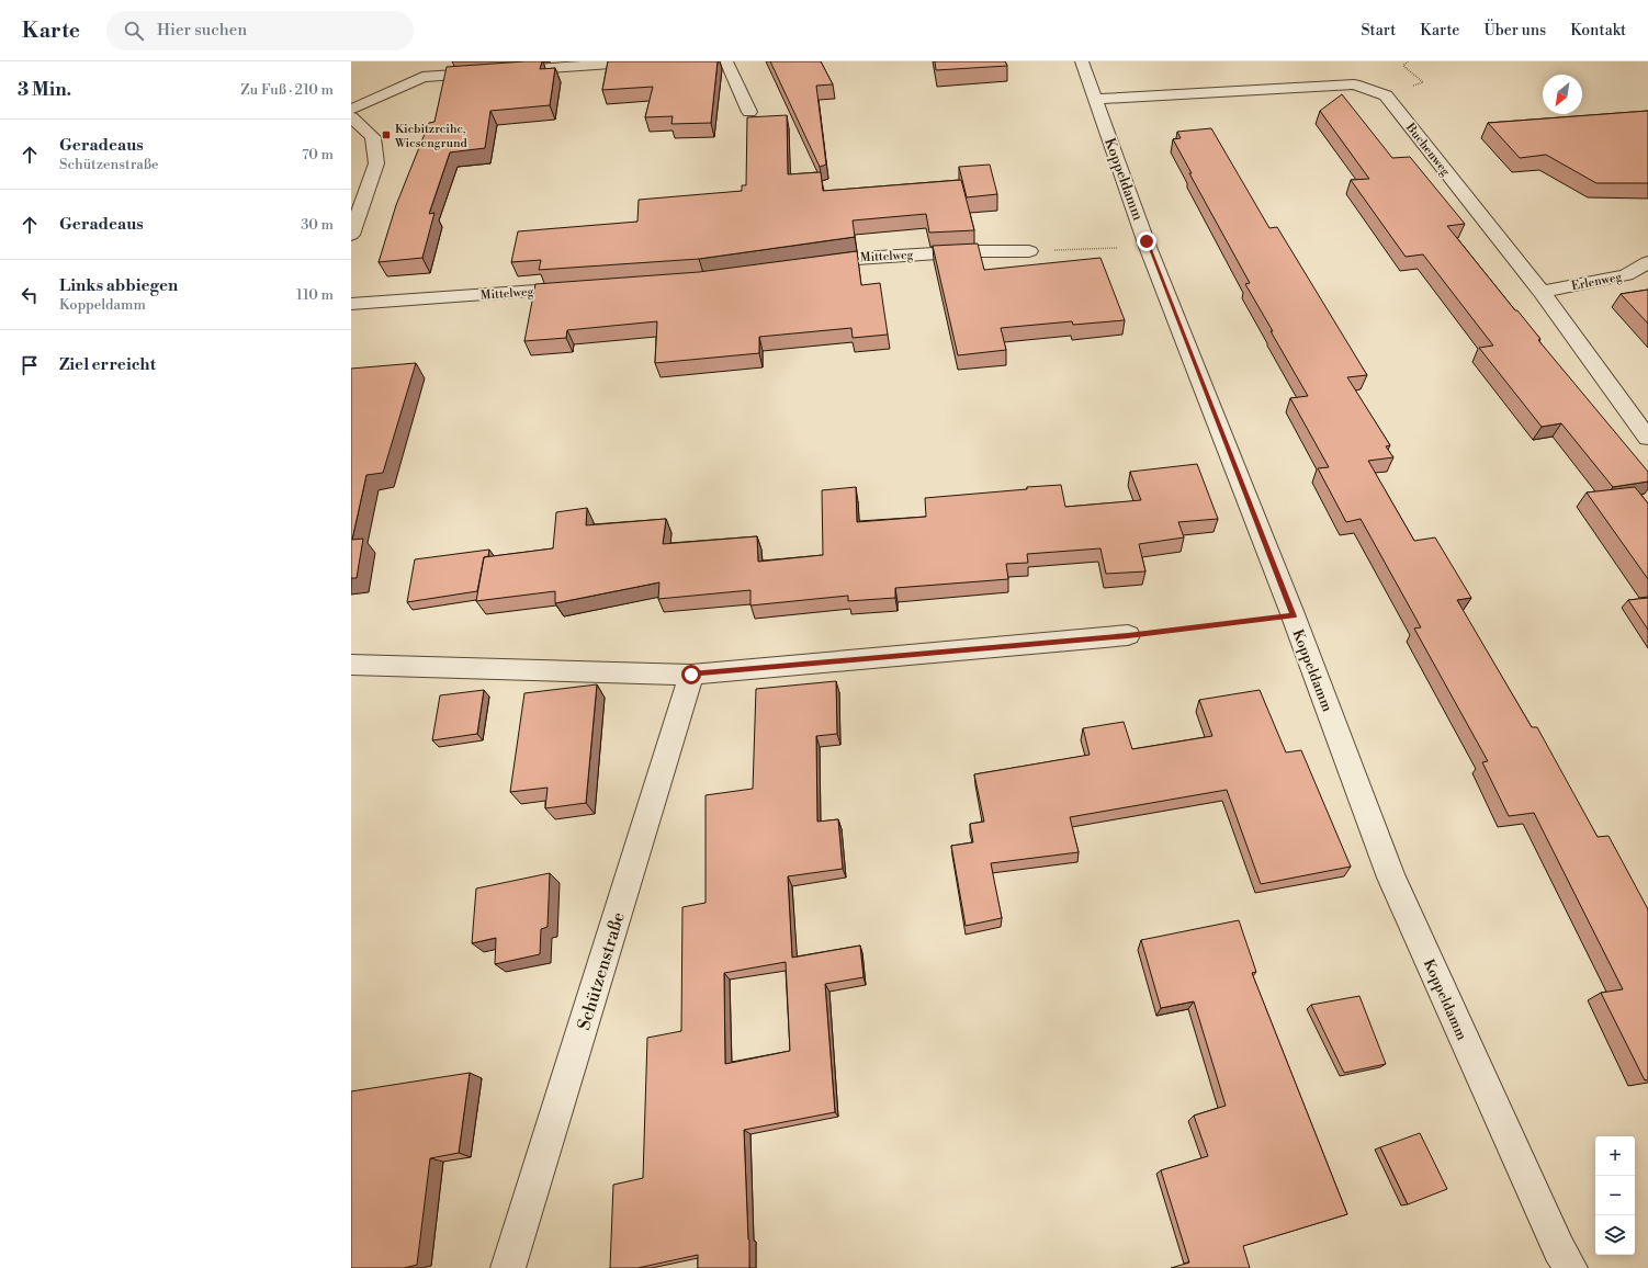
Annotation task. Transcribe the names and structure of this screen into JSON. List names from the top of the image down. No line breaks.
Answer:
{"streets":{"street":["Buchenweg","Koppeldamm","Mittelweg","Erlenweg","Schützenstraße"]},"crossings":[["Buchenweg","Koppeldamm"],["Buchenweg","Erlenweg"]],"places":{"transit":["Kiebitzreihe, Wiesengrund"]},"north":"bottom left","page":{"header":"Karte","search":"Hier suchen","nav":["Start","Karte","Über uns","Kontakt"],"heading":["3 Min.","Zu Fuß · 210 m"],"list":[["Geradeaus","Schützenstraße","70 m"],["Geradeaus","30 m"],["Links abbiegen","Koppeldamm","110 m"],"Ziel erreicht"],"map_buttons":["+","−"]}}
